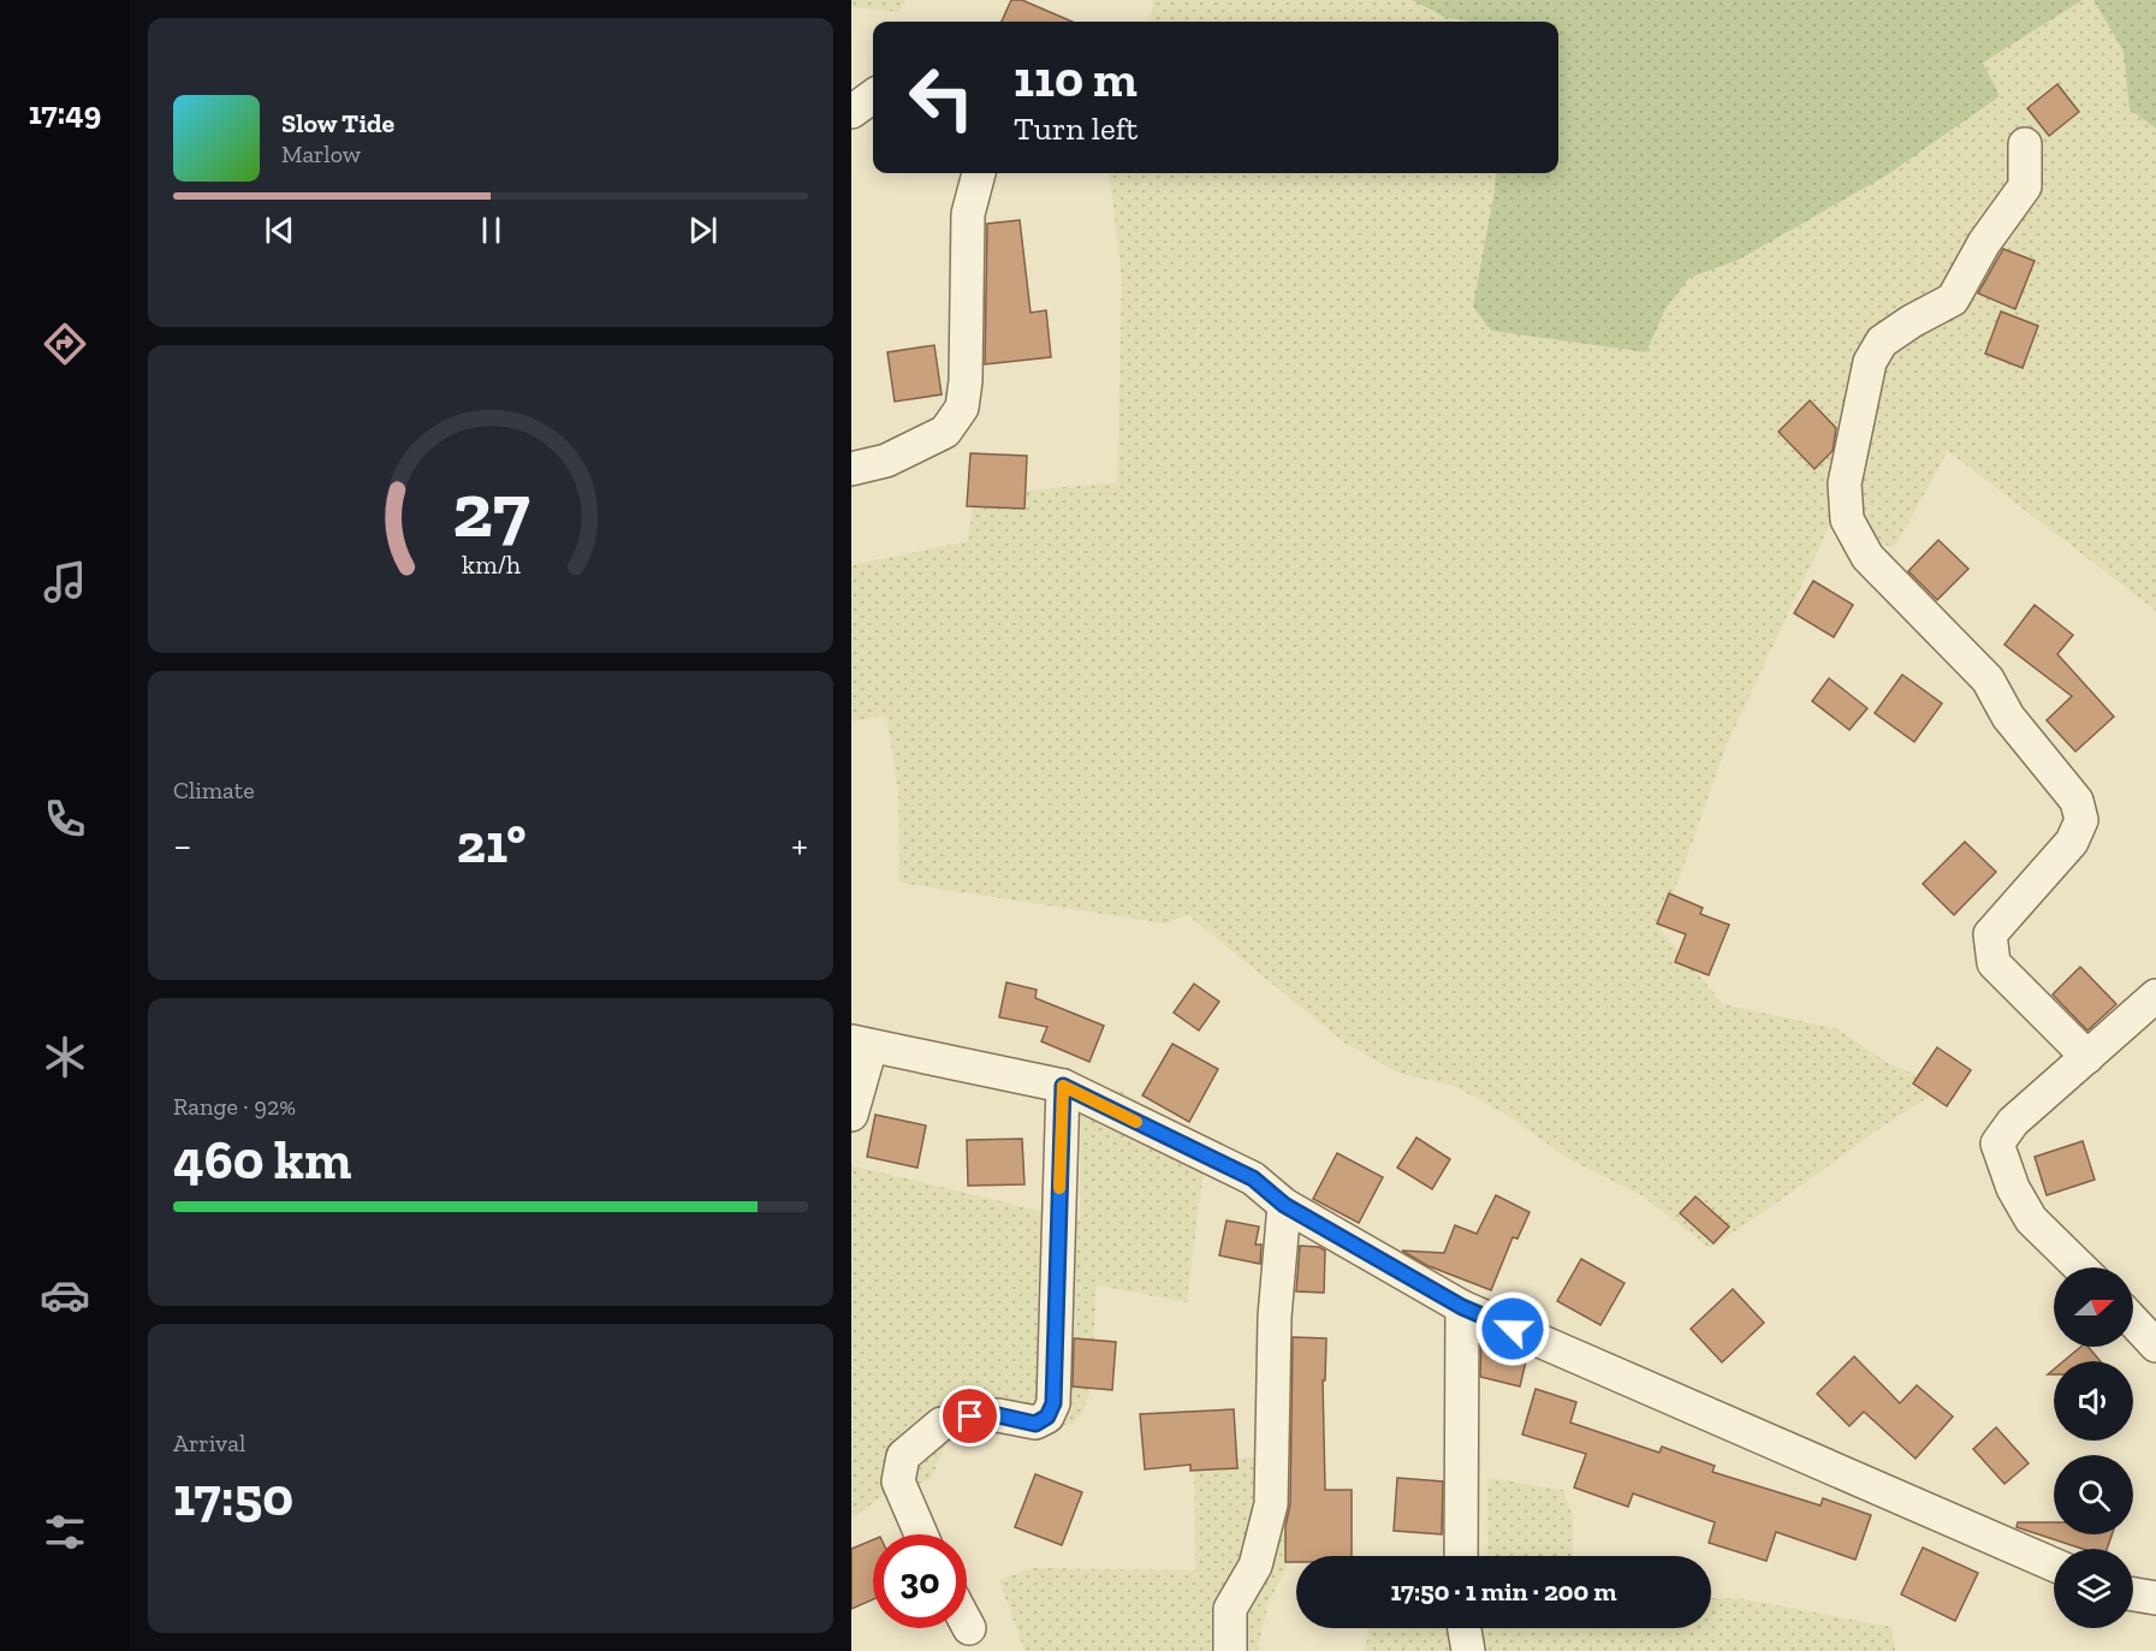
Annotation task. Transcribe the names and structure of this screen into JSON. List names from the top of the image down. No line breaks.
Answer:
{"north":"right","page":{"tabs":"17:49","turn":["110 m","Turn left"],"song":["Slow Tide","Marlow"],"tile":["Climate",["Range · 92%","460 km"],["Arrival","17:50"]],"heat":["−","21°","+"],"limit":"30","trip":"17:50 · 1 min · 200 m","gauge":["27","km/h"]}}
